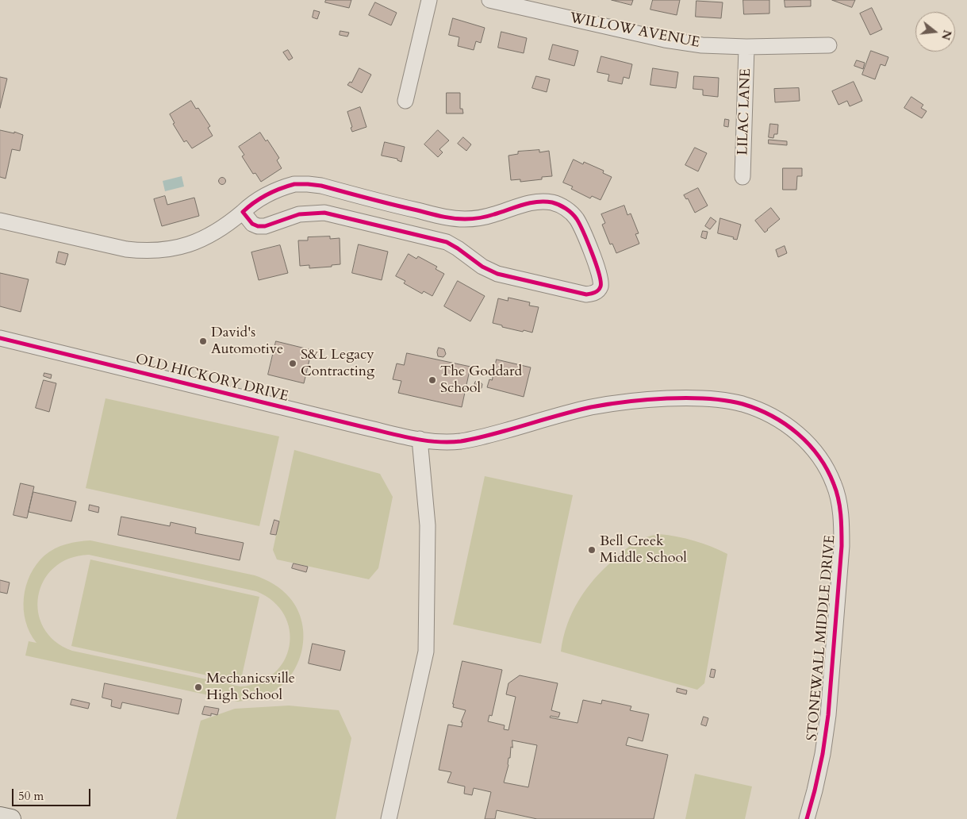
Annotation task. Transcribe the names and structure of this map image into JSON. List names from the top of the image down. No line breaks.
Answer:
{"streets":{"street":["WILLOW AVENUE","LILAC LANE","OLD HICKORY DRIVE","STONEWALL MIDDLE DRIVE"]},"crossings":[["WILLOW AVENUE","LILAC LANE"],["OLD HICKORY DRIVE","STONEWALL MIDDLE DRIVE"]],"places":["David's Automotive","S&L Legacy Contracting","The Goddard School","Bell Creek Middle School","Mechanicsville High School"],"scale_bar":"50 m","north":"right"}
